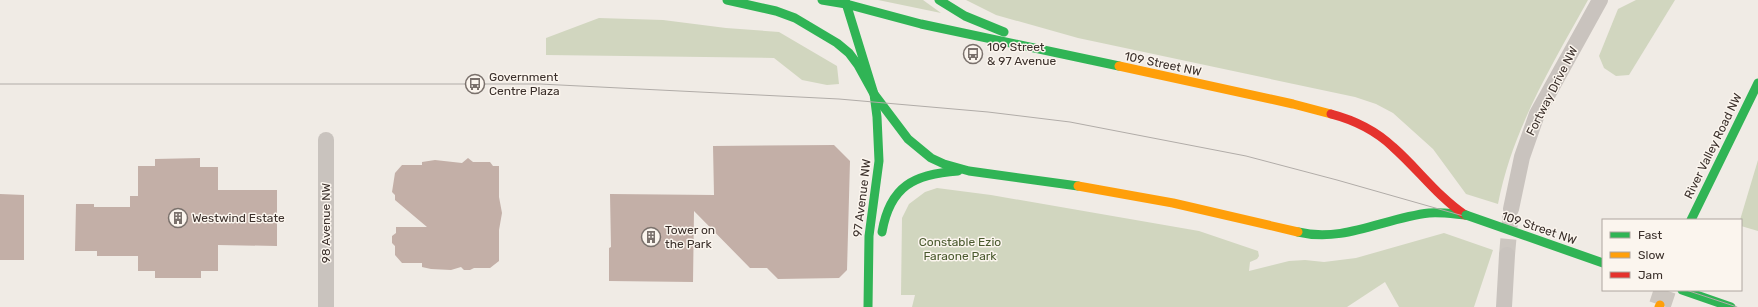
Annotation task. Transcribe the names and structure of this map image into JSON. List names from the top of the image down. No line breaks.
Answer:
{"streets":{"main road":["109 Street NW","River Valley Road NW","97 Avenue NW"],"street":["Fortway Drive NW","98 Avenue NW"]},"crossings":[["109 Street NW","97 Avenue NW"]],"parks":["Constable Ezio Faraone Park"],"places":{"bus stop":["109 Street & 97 Avenue","Government Centre Plaza"],"building":["Westwind Estate","Tower on the Park"]},"legend":["Fast","Slow","Jam"]}
